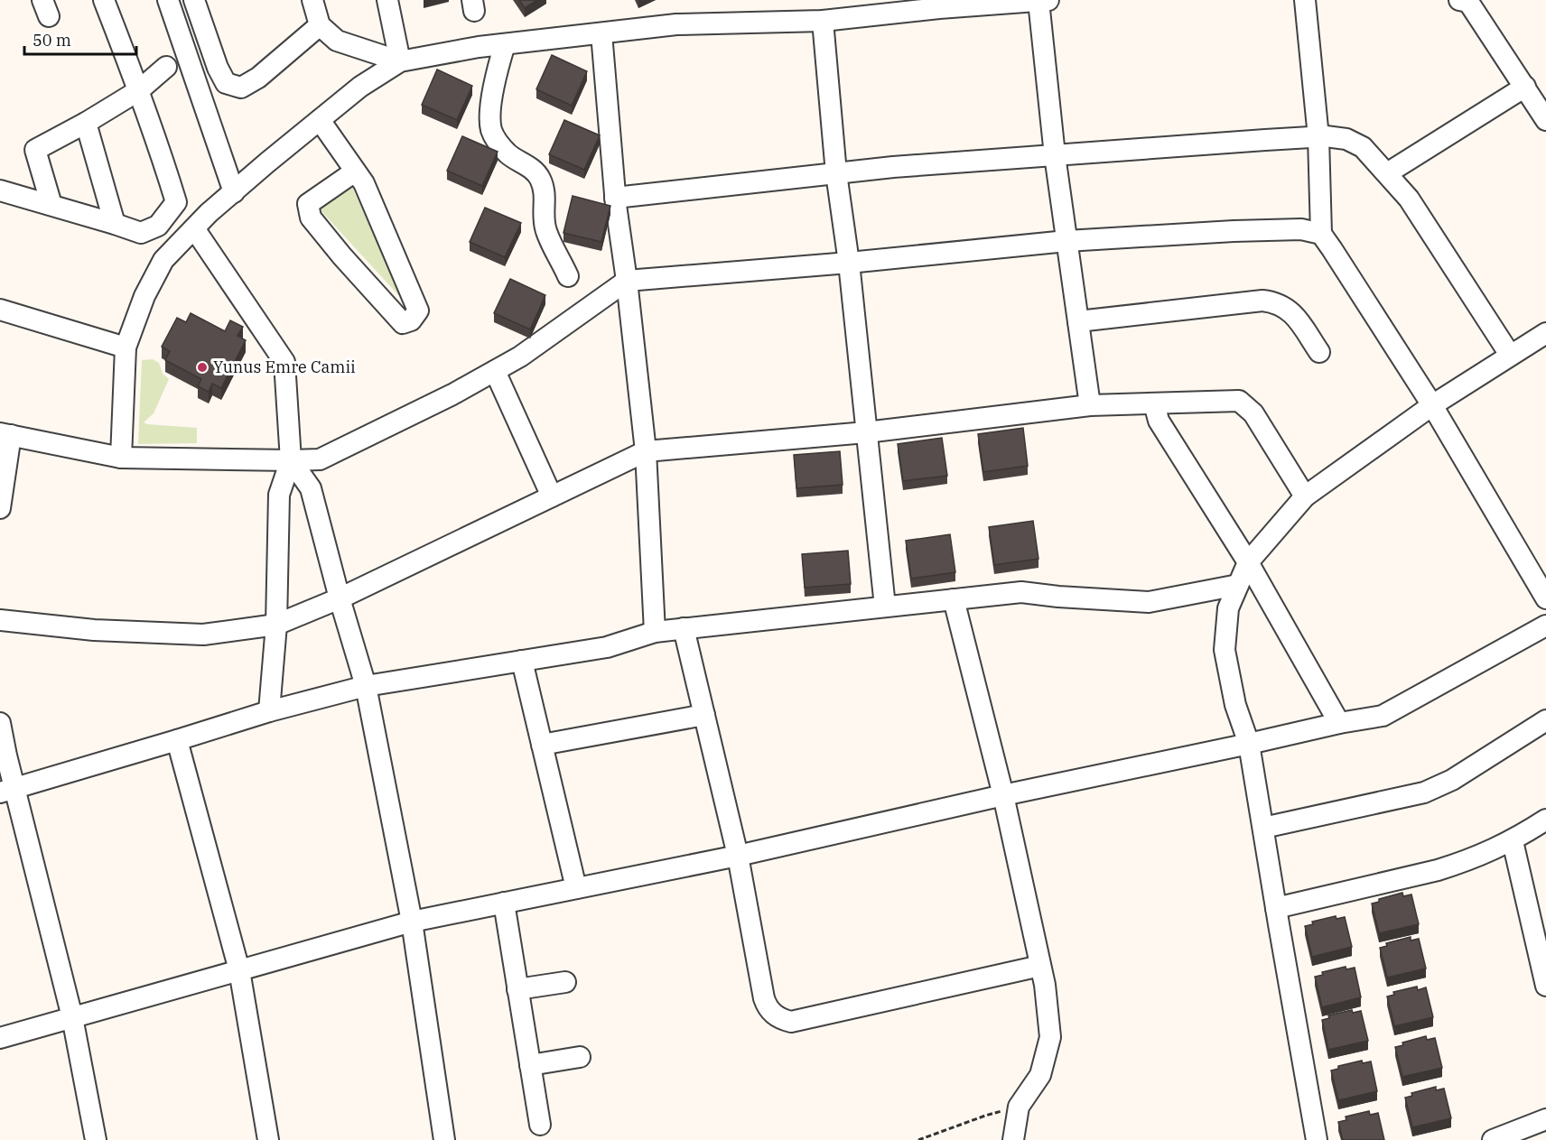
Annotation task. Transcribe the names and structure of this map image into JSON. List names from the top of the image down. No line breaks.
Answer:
{"places":["Yunus Emre Camii"],"scale_bar":"50 m"}
